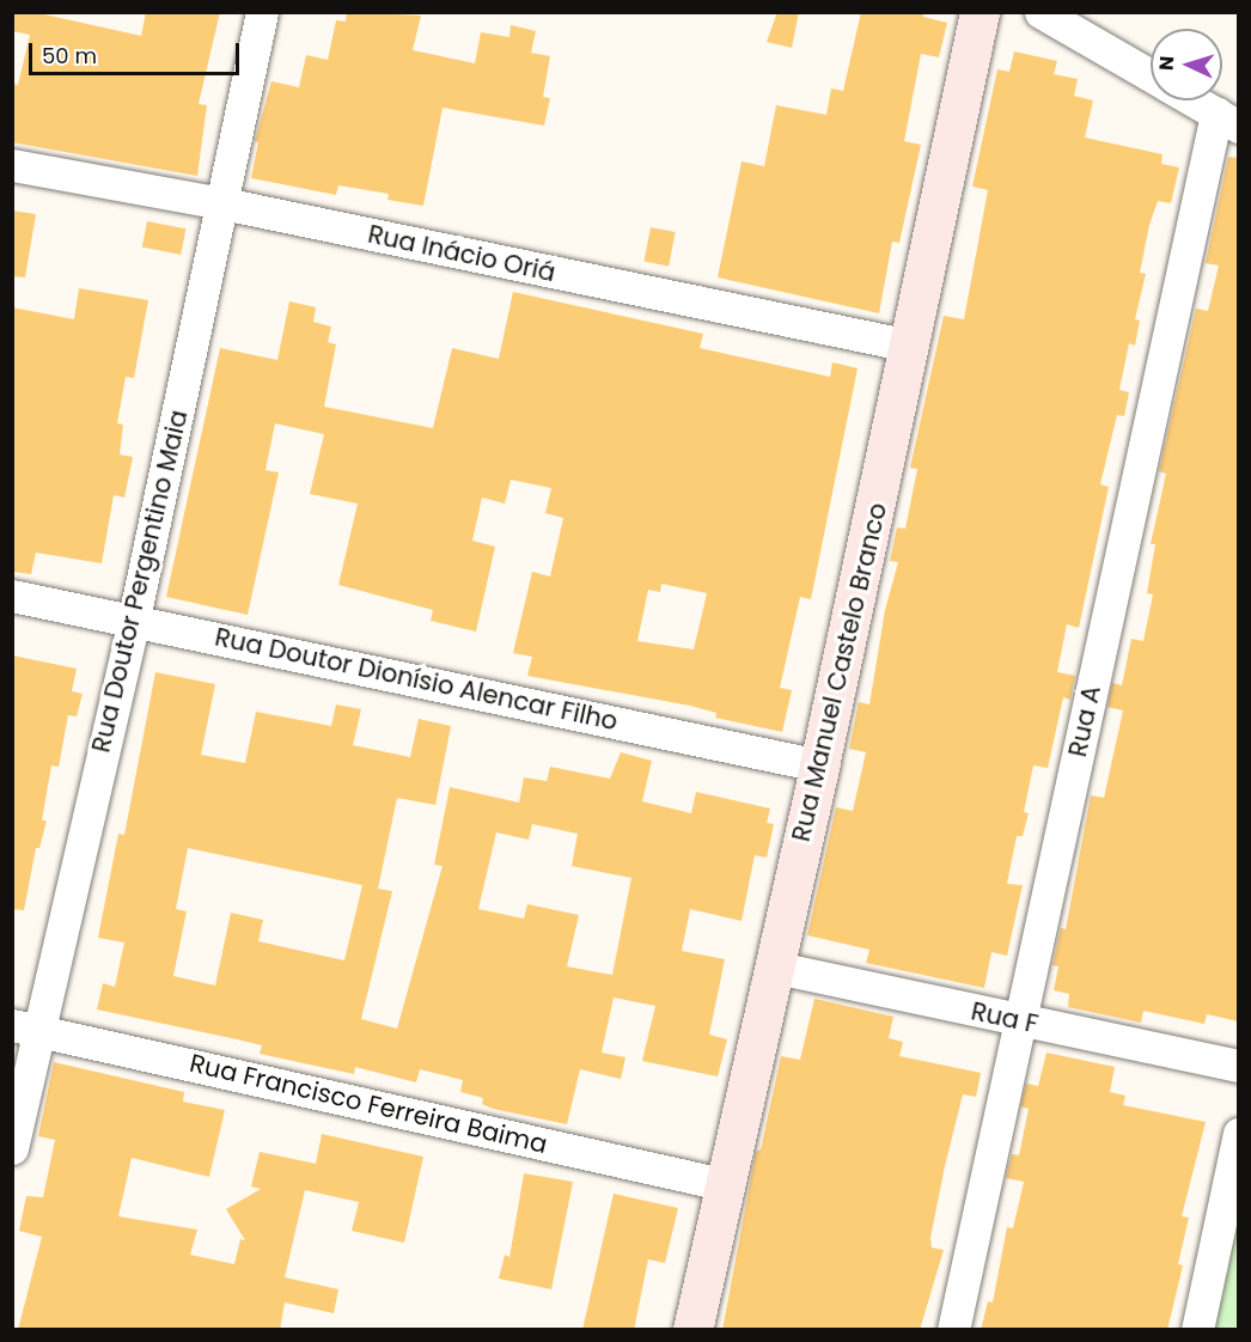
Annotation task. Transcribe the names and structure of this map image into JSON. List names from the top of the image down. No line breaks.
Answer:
{"streets":{"street":["Rua Inácio Oriá","Rua Doutor Pergentino Maia","Rua Manuel Castelo Branco","Rua Doutor Dionísio Alencar Filho","Rua A","Rua F","Rua Francisco Ferreira Baima"]},"crossings":[["Rua Inácio Oriá","Rua Doutor Pergentino Maia"],["Rua Inácio Oriá","Rua Manuel Castelo Branco"],["Rua Doutor Pergentino Maia","Rua Doutor Dionísio Alencar Filho"],["Rua Doutor Pergentino Maia","Rua Francisco Ferreira Baima"],["Rua Manuel Castelo Branco","Rua Doutor Dionísio Alencar Filho"],["Rua Manuel Castelo Branco","Rua F"],["Rua Manuel Castelo Branco","Rua Francisco Ferreira Baima"],["Rua A","Rua F"]],"scale_bar":"50 m","north":"left"}
